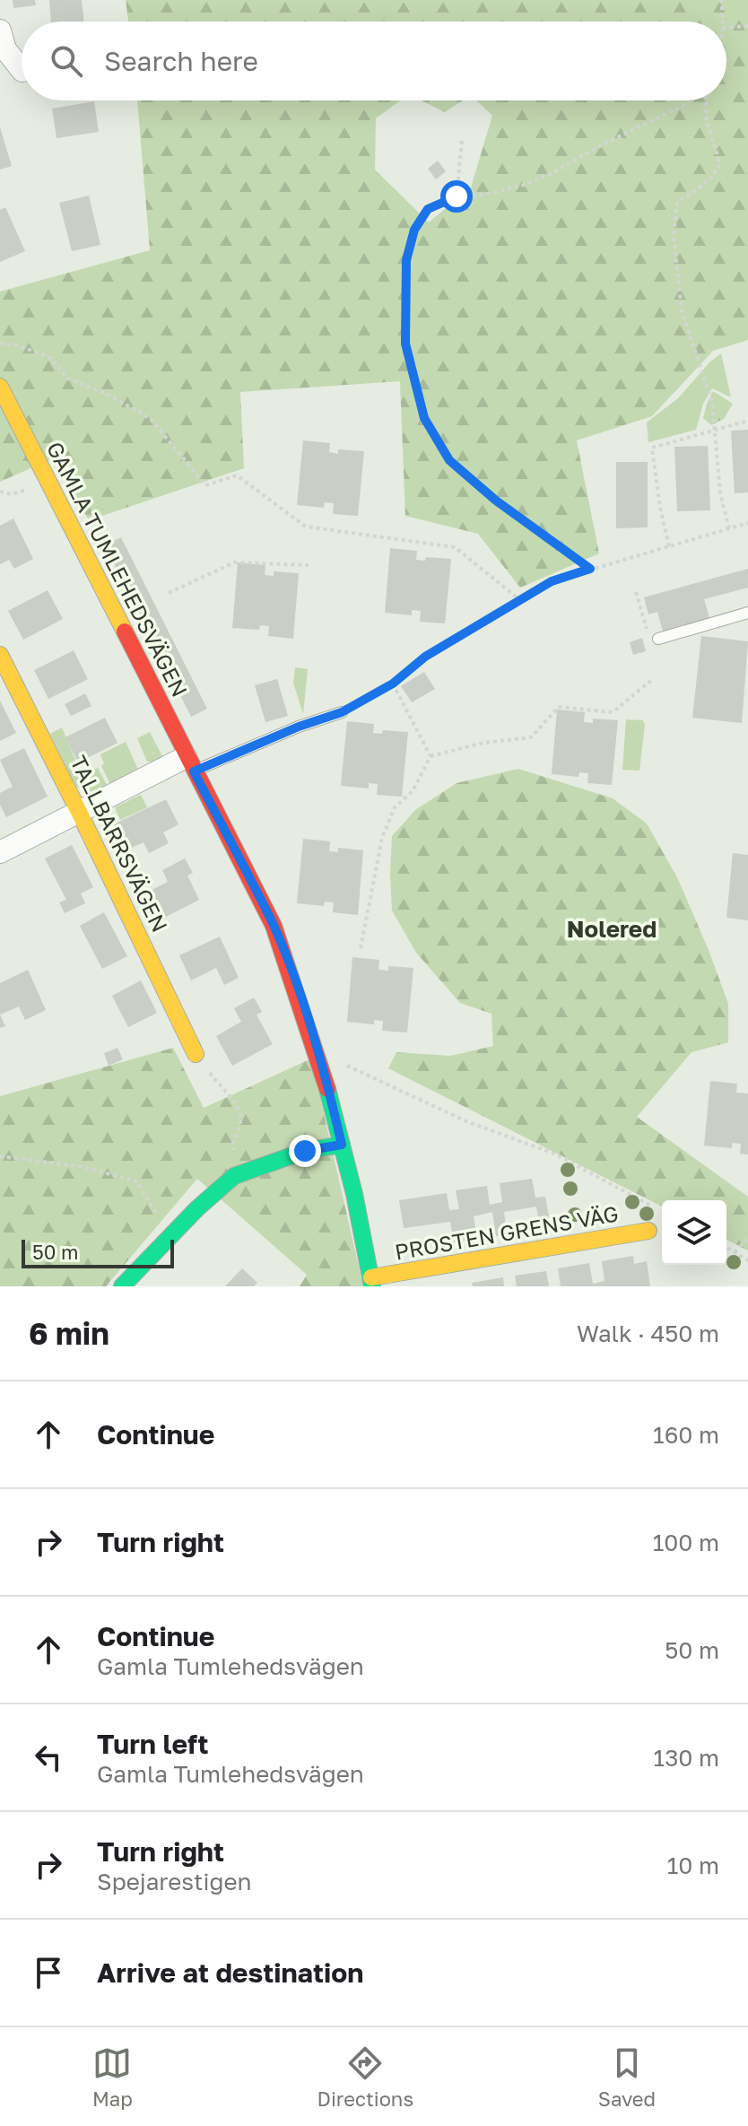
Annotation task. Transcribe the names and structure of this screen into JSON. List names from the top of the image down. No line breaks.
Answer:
{"streets":{"street":["GAMLA TUMLEHEDSVÄGEN","TALLBARRSVÄGEN","PROSTEN GRENS VÄG"]},"crossings":[["GAMLA TUMLEHEDSVÄGEN","PROSTEN GRENS VÄG"]],"districts":["Nolered"],"scale_bar":"50 m","page":{"search":"Search here","scale":"50 m","heading":["6 min","Walk · 450 m"],"list":[["Continue","160 m"],["Turn right","100 m"],["Continue","Gamla Tumlehedsvägen","50 m"],["Turn left","Gamla Tumlehedsvägen","130 m"],["Turn right","Spejarestigen","10 m"],"Arrive at destination"],"nav":["Map","Directions","Saved"]}}
